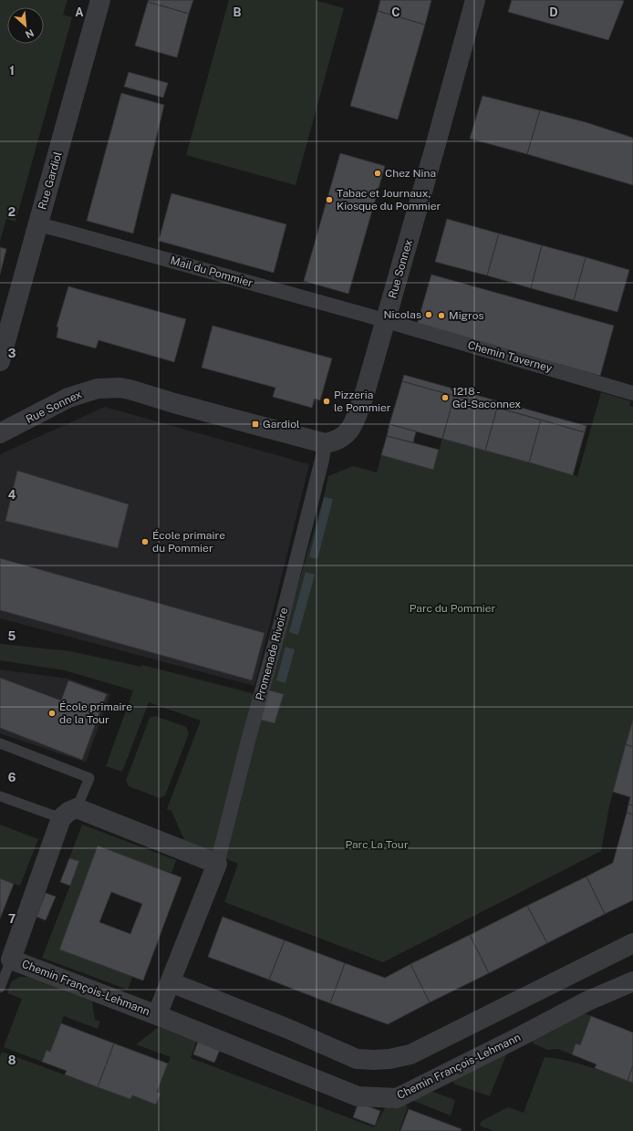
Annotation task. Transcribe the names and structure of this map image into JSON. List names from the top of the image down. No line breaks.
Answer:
{"streets":{"street":["Rue Gardiol","Rue Sonnex","Mail du Pommier","Chemin Taverney","Promenade Rivoire","Chemin François-Lehmann"]},"crossings":[["Rue Gardiol","Mail du Pommier"],["Rue Sonnex","Mail du Pommier"],["Rue Sonnex","Chemin Taverney"],["Rue Sonnex","Promenade Rivoire"],["Mail du Pommier","Chemin Taverney"],["Promenade Rivoire","Chemin François-Lehmann"]],"parks":["Parc du Pommier","Parc La Tour"],"places":{"other":["Chez Nina","Tabac et Journaux, Kiosque du Pommier","Nicolas","Migros","1218 - Gd-Saconnex","Pizzeria le Pommier","École primaire du Pommier","École primaire de la Tour"],"transit":["Gardiol"]},"north":"bottom right","grid":{"columns":["A","B","C","D"],"rows":["1","2","3","4","5","6","7","8"]}}
